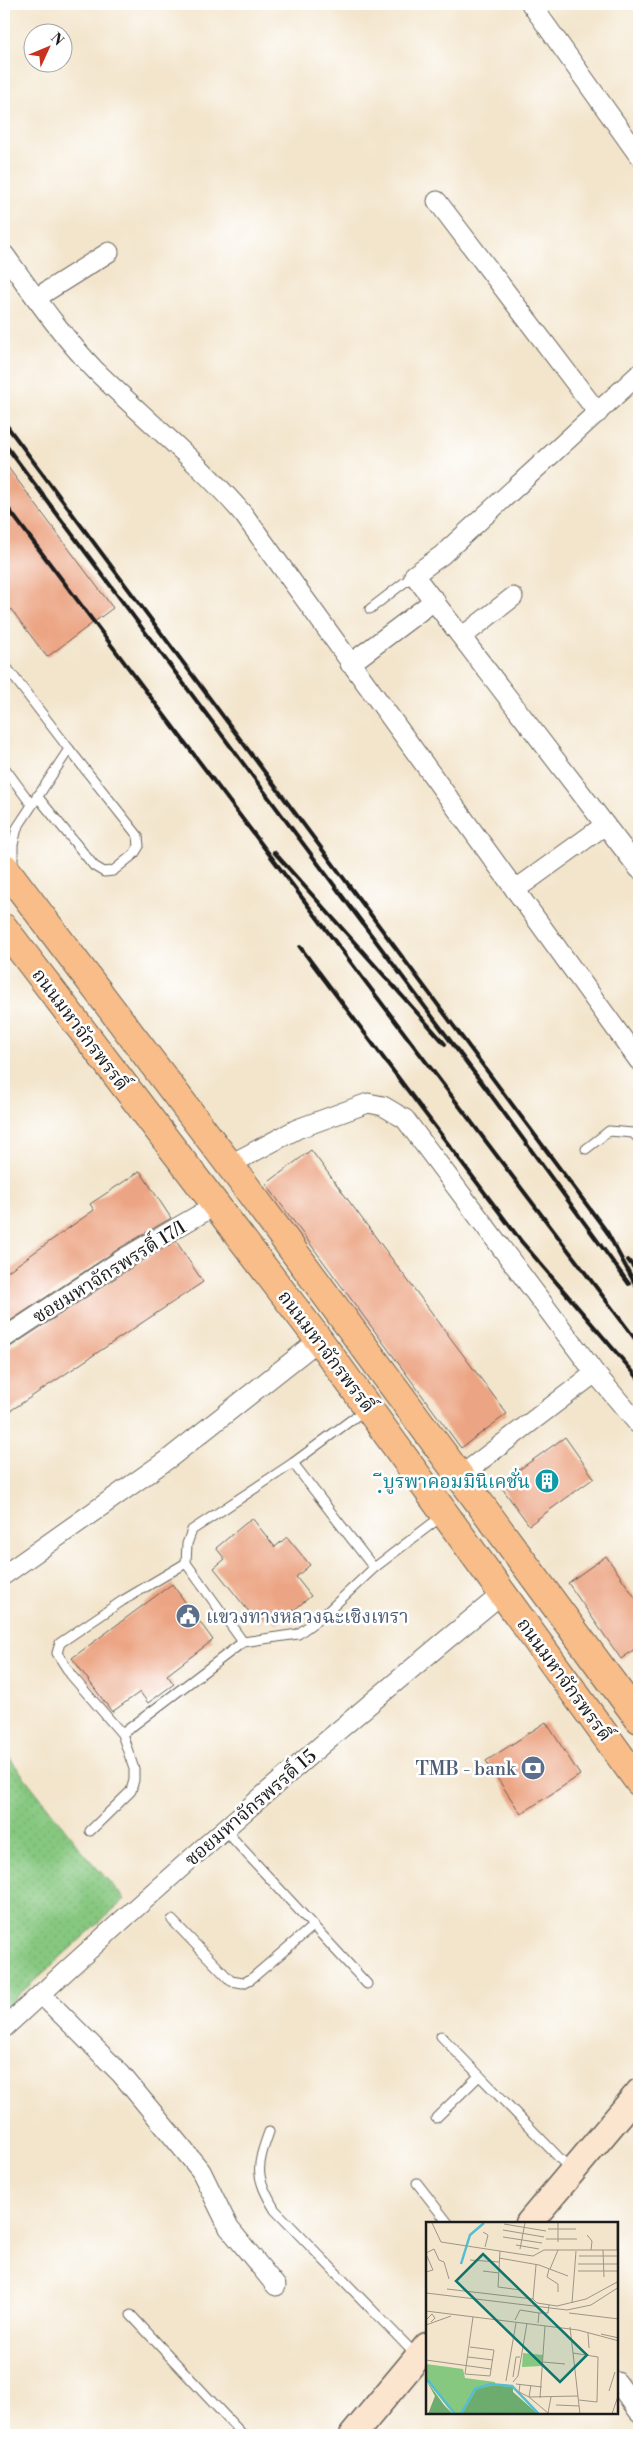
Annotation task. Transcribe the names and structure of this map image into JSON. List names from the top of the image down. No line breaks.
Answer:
{"streets":{"main road":["ถนนมหาจักรพรรดิ์"],"street":["ซอยมหาจักรพรรดิ์ 17/1","ซอยมหาจักรพรรดิ์ 15"]},"crossings":[["ถนนมหาจักรพรรดิ์","ซอยมหาจักรพรรดิ์ 17/1"],["ถนนมหาจักรพรรดิ์","ซอยมหาจักรพรรดิ์ 15"]],"places":{"building":["ฺีบูรพาคอมมินิเคชั่น"],"public building":["แขวงทางหลวงฉะเชิงเทรา"],"bank":["TMB - bank"]},"north":"top right"}
